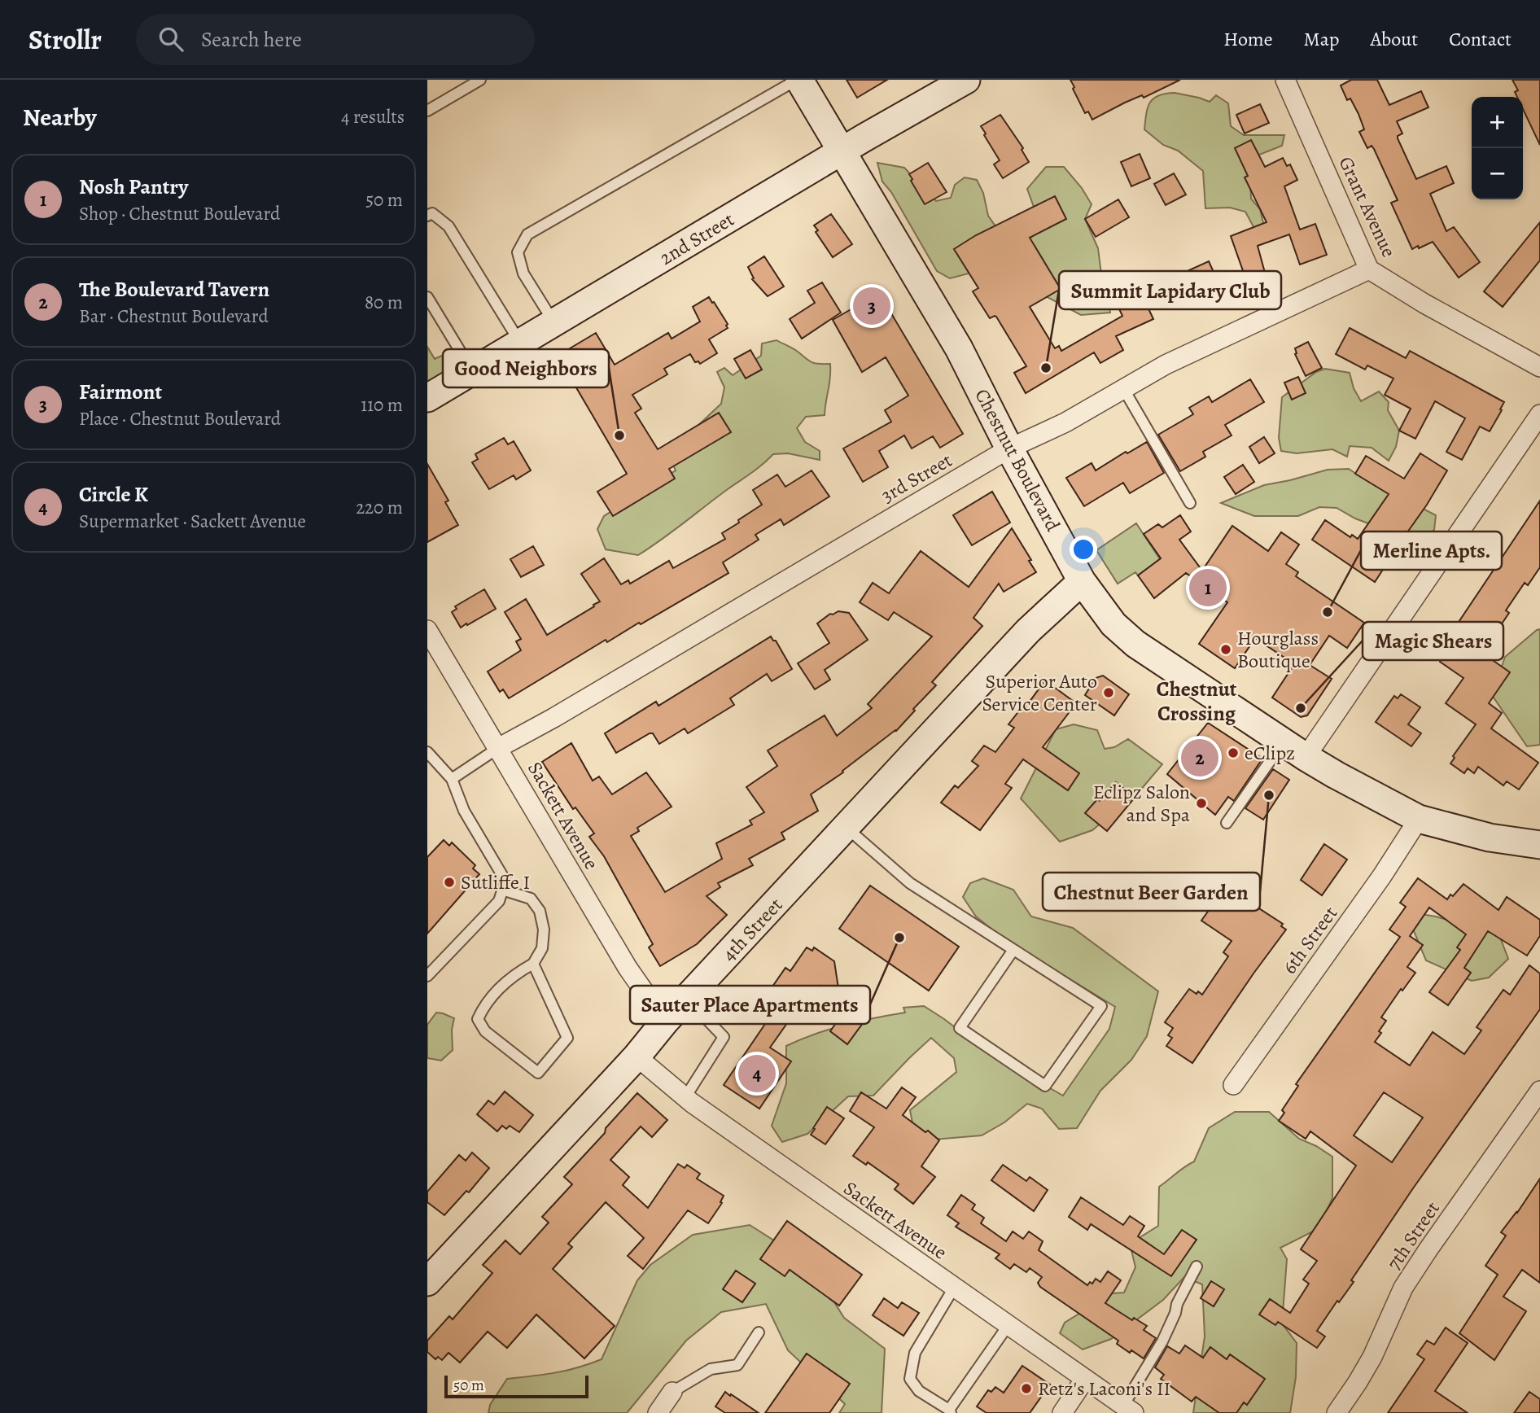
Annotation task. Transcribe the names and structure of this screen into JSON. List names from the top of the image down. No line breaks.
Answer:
{"streets":{"street":["Grant Avenue","2nd Street","Chestnut Boulevard","3rd Street","Sackett Avenue","4th Street","6th Street","7th Street"]},"crossings":[["Grant Avenue","3rd Street"],["2nd Street","Chestnut Boulevard"],["Chestnut Boulevard","3rd Street"],["Chestnut Boulevard","4th Street"],["Chestnut Boulevard","6th Street"],["3rd Street","Sackett Avenue"],["Sackett Avenue","4th Street"]],"districts":["Chestnut Crossing"],"places":["Summit Lapidary Club","Good Neighbors","Merline Apts.","Hourglass Boutique","Superior Auto Service Center","Magic Shears","eClipz","Chestnut Beer Garden","Eclipz Salon and Spa","Sutliffe I","Sauter Place Apartments","Retz's Laconi's II"],"scale_bar":"50 m","page":{"header":"Strollr","search":"Search here","nav":["Home","Map","About","Contact"],"heading":["Nearby","4 results"],"map_buttons":["+","−"],"list":[{"mark":"1","name":"Nosh Pantry","note":"Shop · Chestnut Boulevard","value":"50 m"},{"mark":"2","name":"The Boulevard Tavern","note":"Bar · Chestnut Boulevard","value":"80 m"},{"mark":"3","name":"Fairmont","note":"Place · Chestnut Boulevard","value":"110 m"},{"mark":"4","name":"Circle K","note":"Supermarket · Sackett Avenue","value":"220 m"}],"pins":["3","1","2","4"],"scale":"50 m"}}
